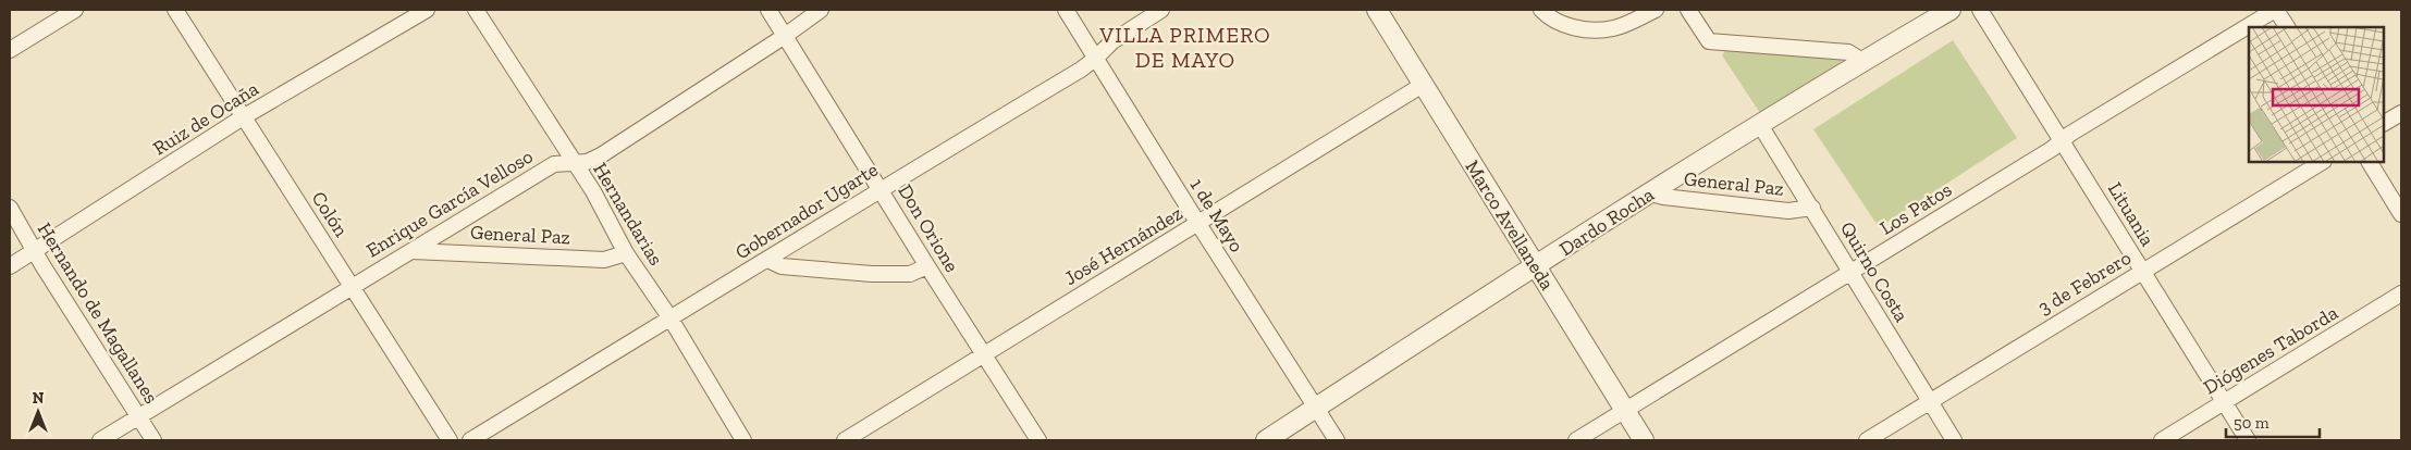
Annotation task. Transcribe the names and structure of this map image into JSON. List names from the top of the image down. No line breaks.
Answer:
{"streets":{"street":["Ruiz de Ocaña","General Paz","Enrique García Velloso","Los Patos","Gobernador Ugarte","Colón","Hernandarias","Lituania","1 de Mayo","Dardo Rocha","Marco Avellaneda","Don Orione","José Hernández","Quirno Costa","3 de Febrero","Hernando de Magallanes","Diógenes Taborda"]},"crossings":[["Ruiz de Ocaña","Colón"],["Ruiz de Ocaña","Hernando de Magallanes"],["General Paz","Enrique García Velloso"],["General Paz","Hernandarias"],["General Paz","Dardo Rocha"],["General Paz","Quirno Costa"],["Enrique García Velloso","Colón"],["Enrique García Velloso","Hernandarias"],["Enrique García Velloso","Don Orione"],["Enrique García Velloso","Hernando de Magallanes"],["Los Patos","Lituania"],["Los Patos","Marco Avellaneda"],["Los Patos","Quirno Costa"],["Gobernador Ugarte","Hernandarias"],["Gobernador Ugarte","1 de Mayo"],["Gobernador Ugarte","Don Orione"],["Lituania","3 de Febrero"],["Lituania","Diógenes Taborda"],["1 de Mayo","Dardo Rocha"],["1 de Mayo","José Hernández"],["Dardo Rocha","Marco Avellaneda"],["Dardo Rocha","Quirno Costa"],["Marco Avellaneda","José Hernández"],["Don Orione","José Hernández"],["Quirno Costa","3 de Febrero"]],"districts":["VILLA PRIMERO DE MAYO"],"scale_bar":"50 m","north":"top"}
